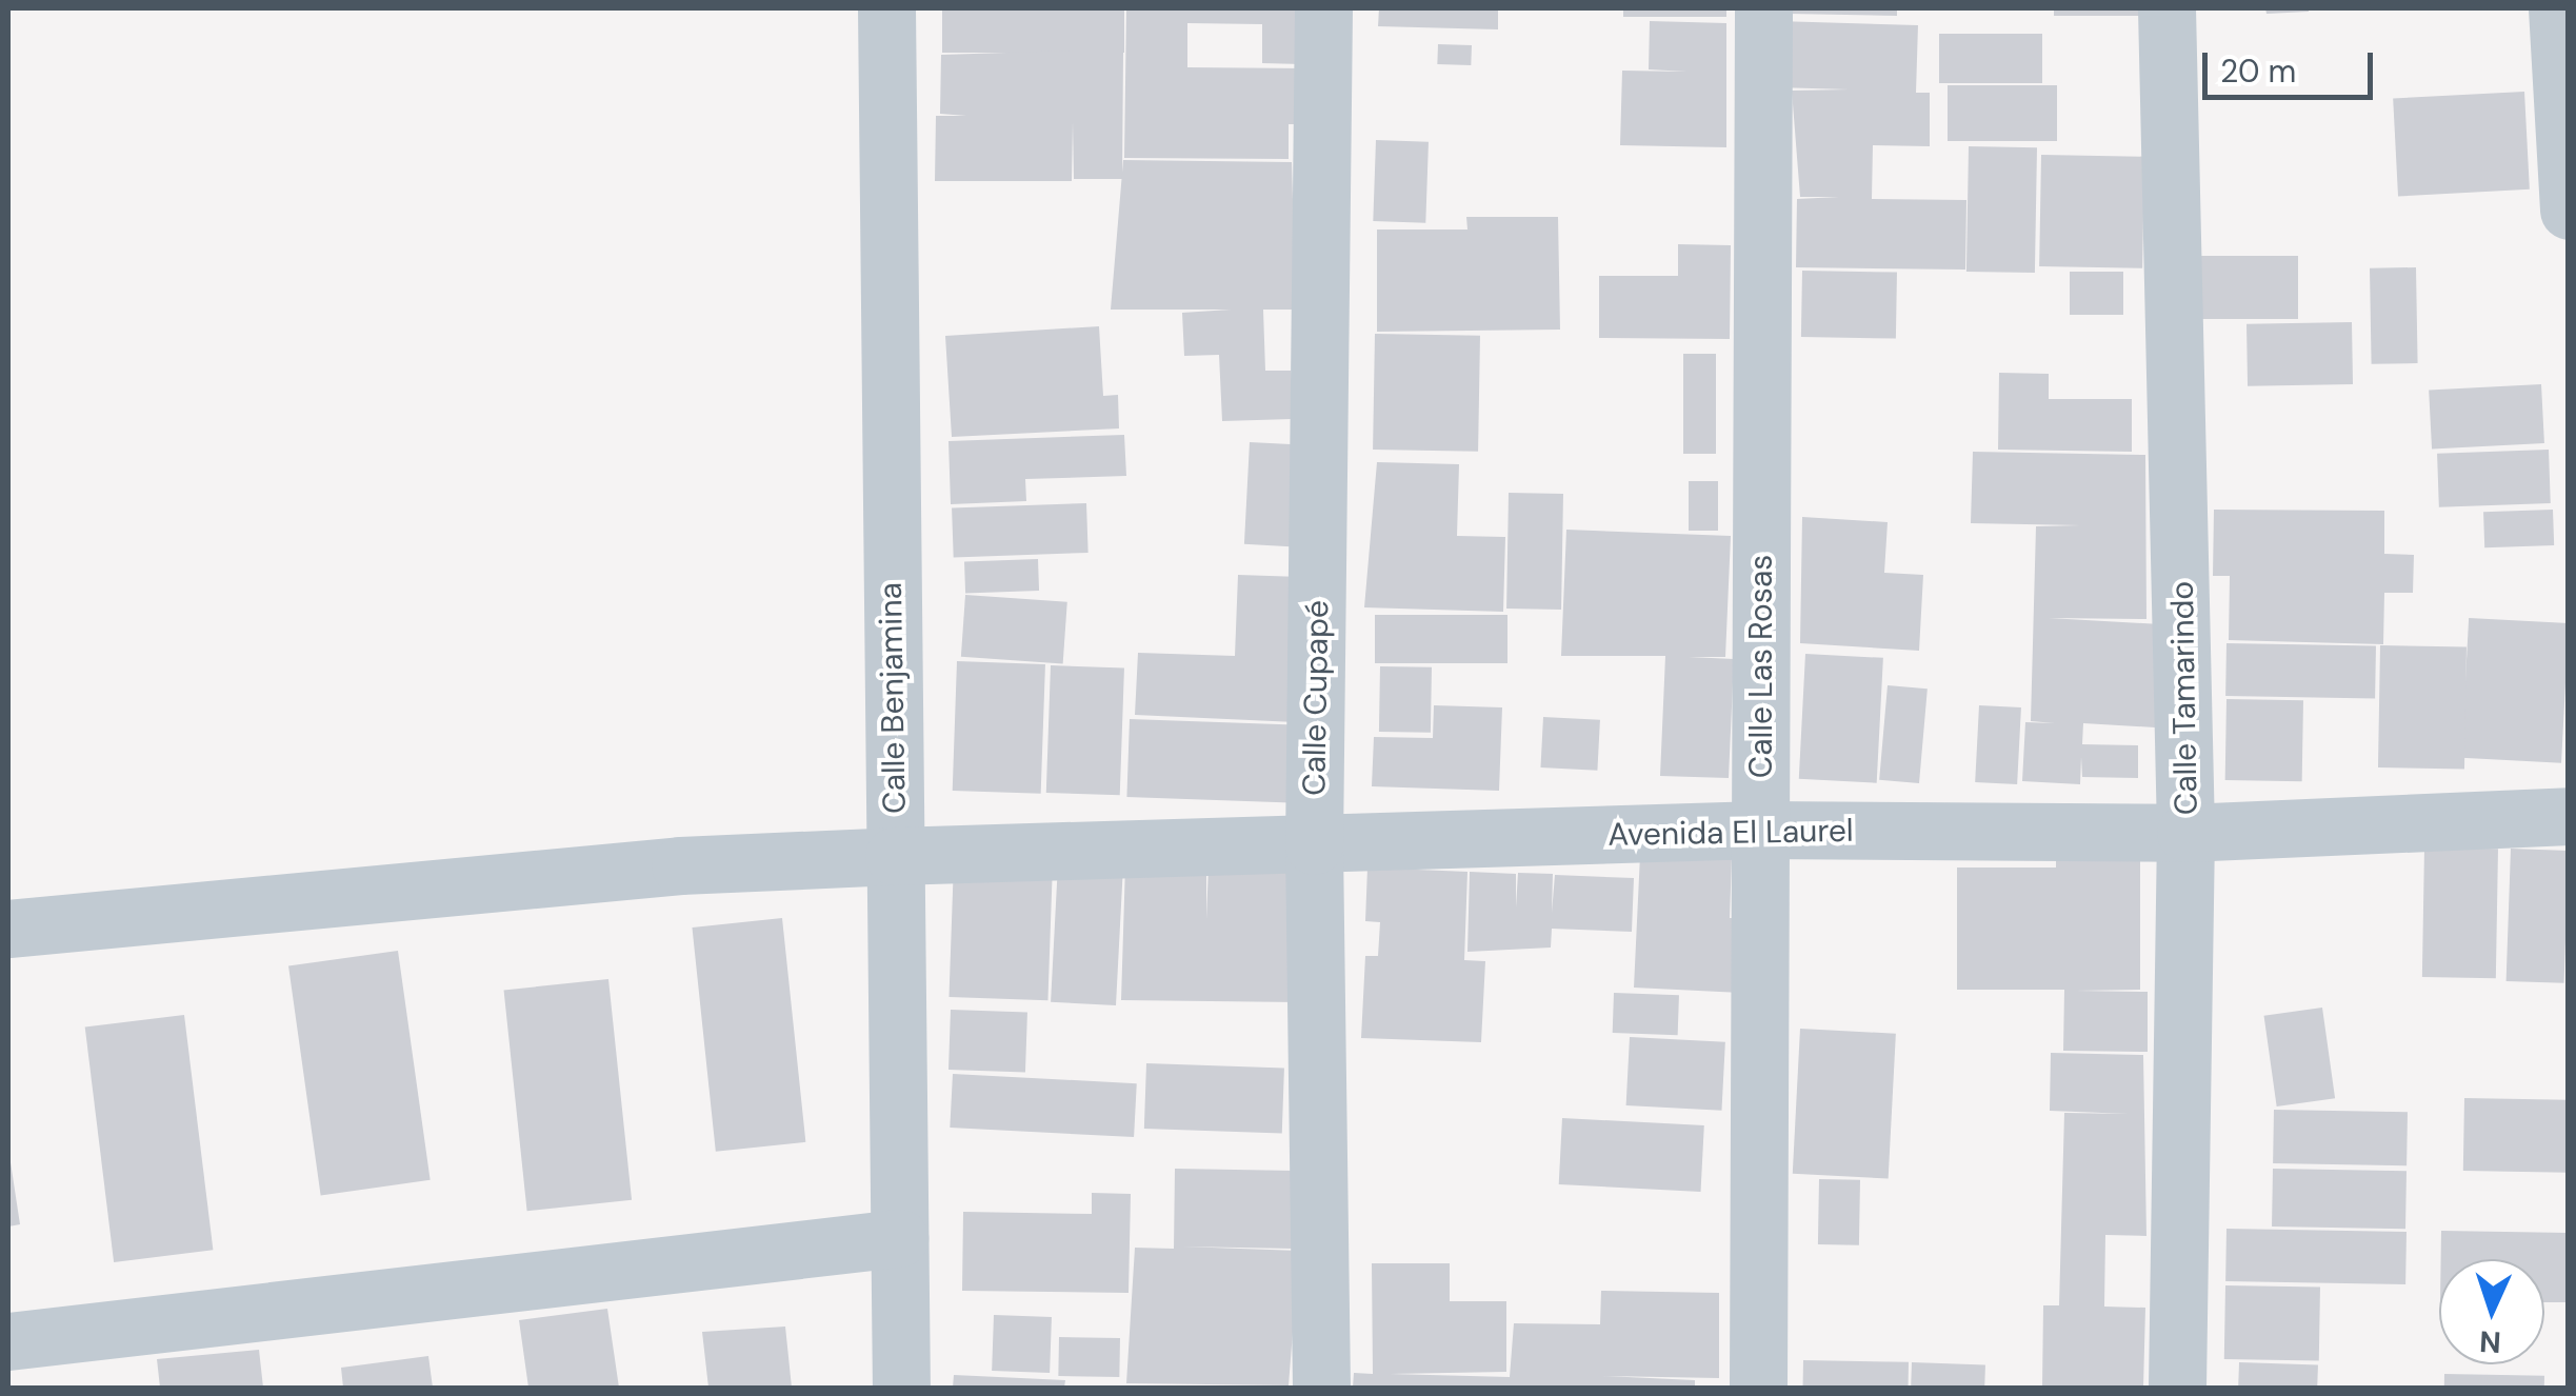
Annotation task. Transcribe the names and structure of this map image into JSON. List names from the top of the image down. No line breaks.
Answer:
{"streets":{"street":["Calle Las Rosas","Calle Benjamina","Calle Cupapé","Calle Tamarindo","Avenida El Laurel"]},"crossings":[["Calle Las Rosas","Avenida El Laurel"],["Calle Benjamina","Avenida El Laurel"],["Calle Cupapé","Avenida El Laurel"],["Calle Tamarindo","Avenida El Laurel"]],"scale_bar":"20 m","north":"bottom"}
